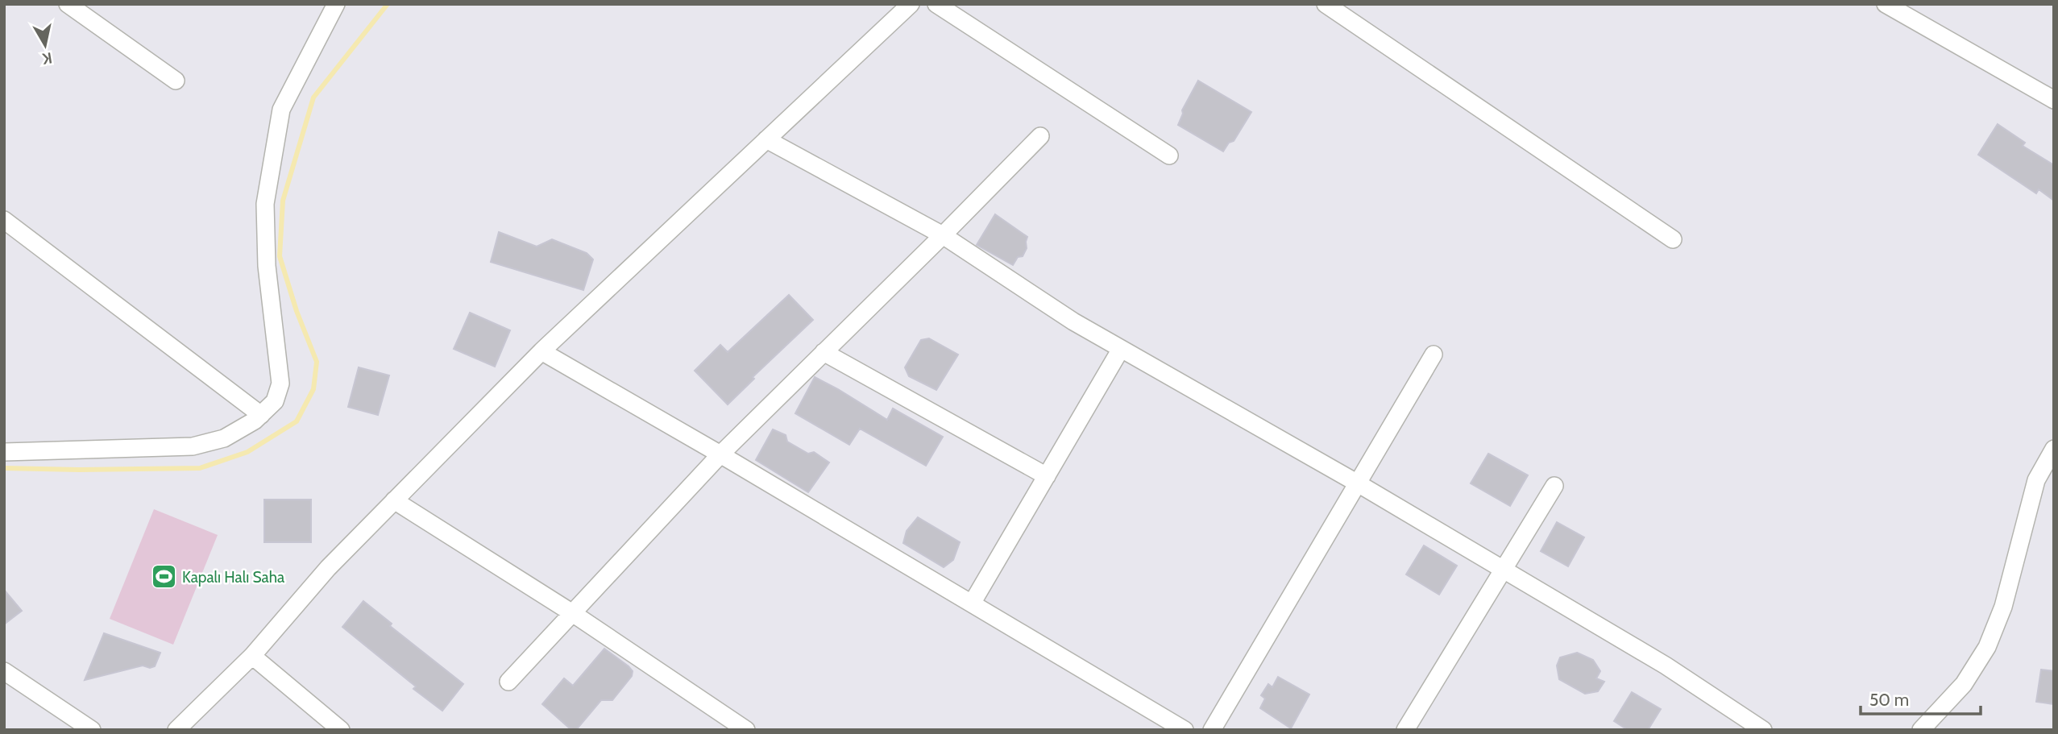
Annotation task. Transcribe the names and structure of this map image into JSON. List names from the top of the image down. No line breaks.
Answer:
{"places":{"sports":["Kapalı Halı Saha"]},"scale_bar":"50 m","north":"bottom"}
